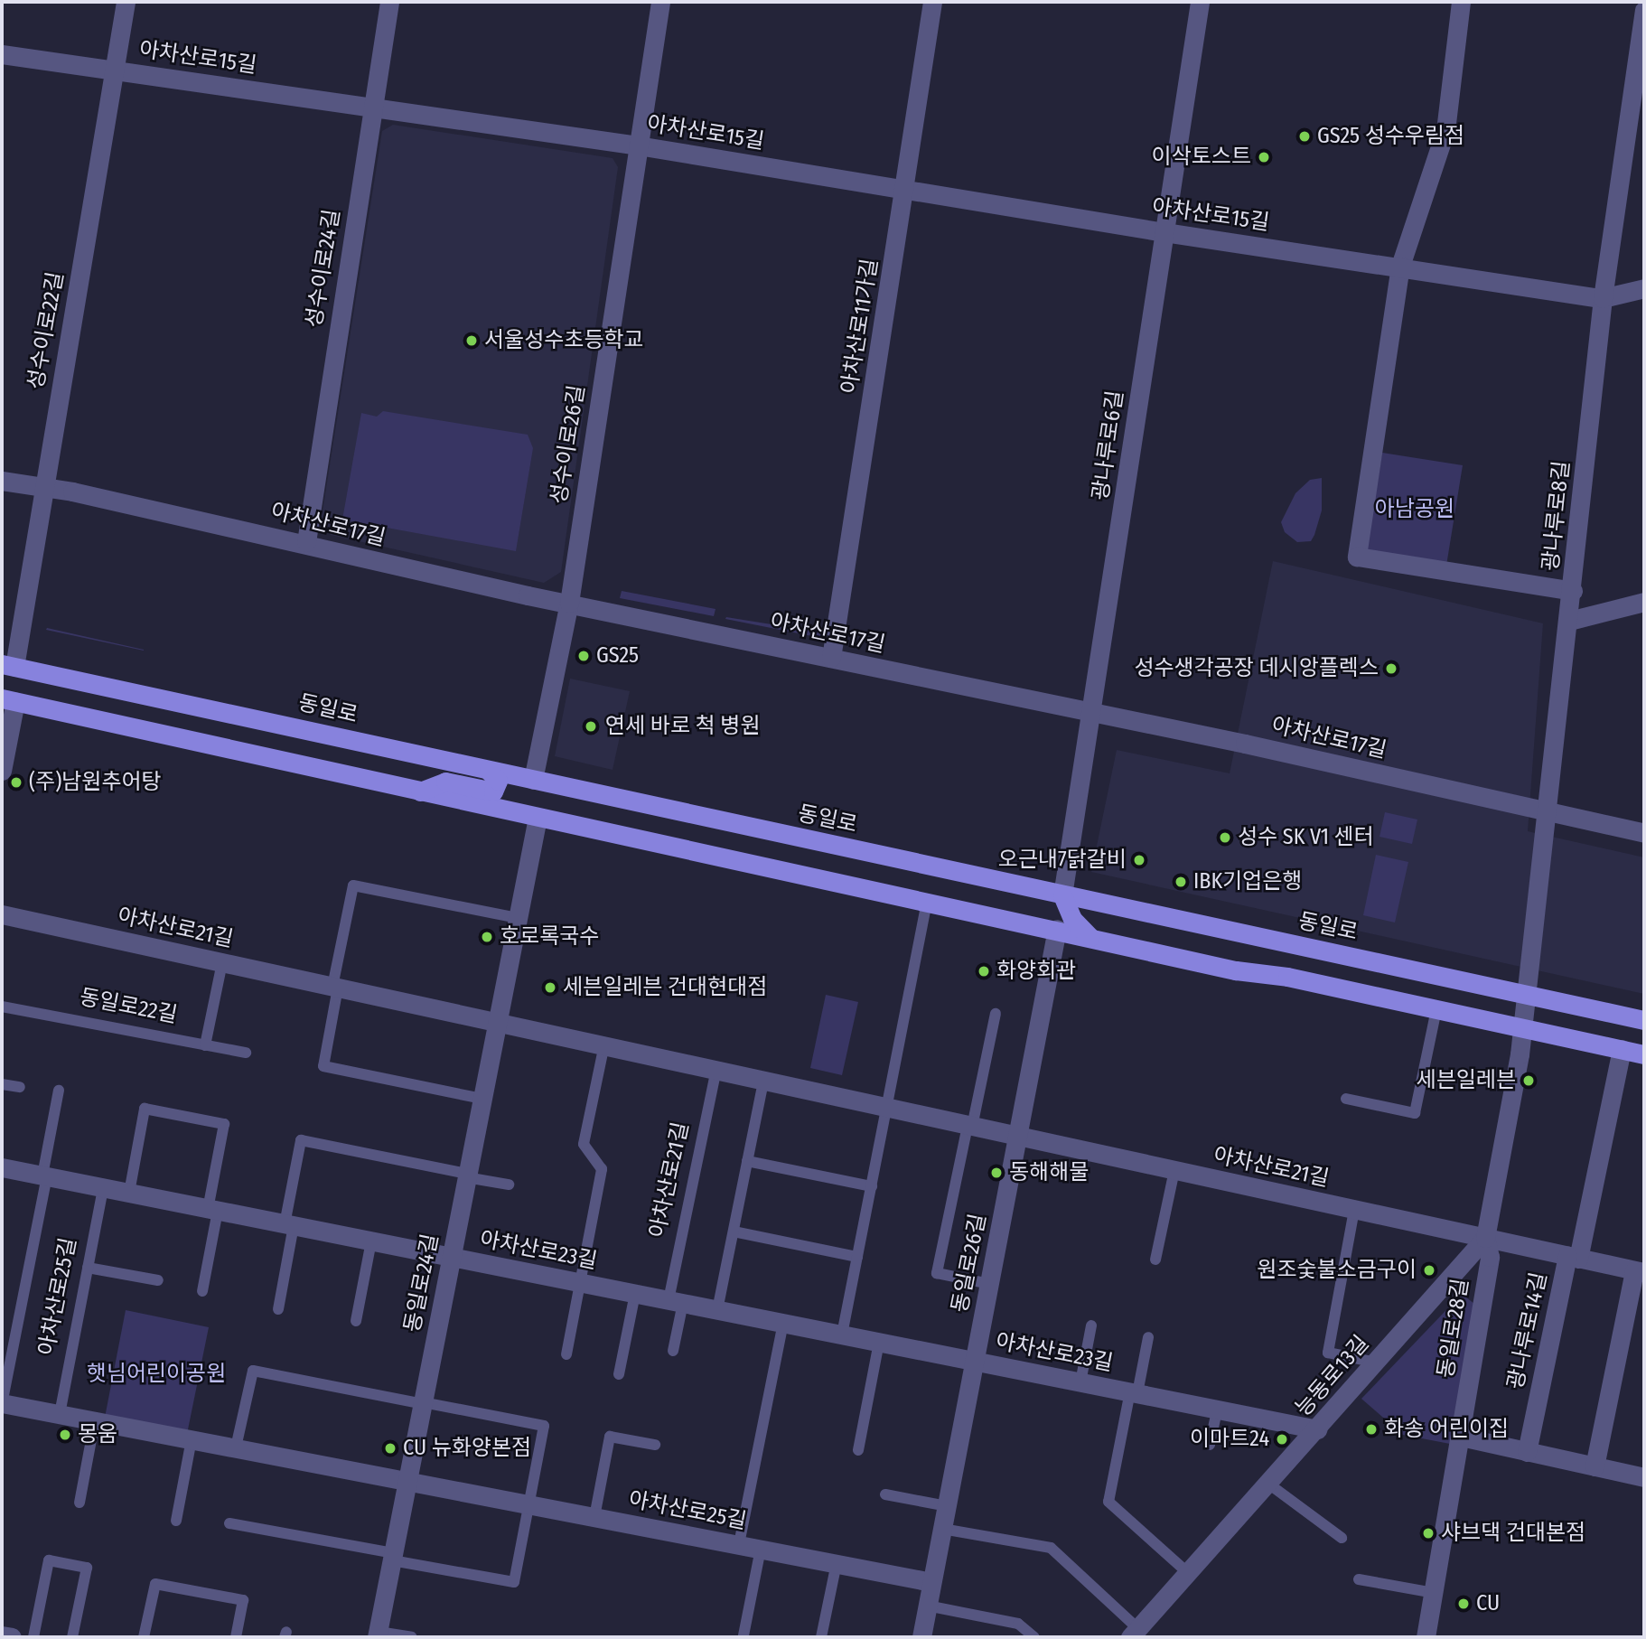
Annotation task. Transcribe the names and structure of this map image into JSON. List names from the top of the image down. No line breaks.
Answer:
{"streets":{"main road":["동일로"],"street":["아차산로15길","성수이로24길","아차산로11가길","성수이로22길","성수이로26길","광나루로6길","광나루로8길","아차산로17길","아차산로21길","아차산로23길","동일로26길","동일로24길","아차산로25길","동일로28길","광나루로14길","능동로13길"],"lane":["동일로22길"]},"crossings":[["아차산로15길","성수이로24길"],["아차산로15길","아차산로11가길"],["아차산로15길","성수이로22길"],["아차산로15길","성수이로26길"],["아차산로15길","광나루로6길"],["아차산로15길","광나루로8길"],["성수이로24길","아차산로17길"],["아차산로11가길","아차산로17길"],["성수이로22길","아차산로17길"],["성수이로22길","동일로"],["성수이로26길","아차산로17길"],["성수이로26길","동일로"],["광나루로6길","아차산로17길"],["광나루로6길","동일로"],["광나루로8길","아차산로17길"],["광나루로8길","동일로"],["광나루로8길","동일로28길"],["아차산로21길","아차산로23길"],["아차산로21길","동일로26길"],["아차산로21길","동일로24길"],["아차산로21길","동일로28길"],["아차산로21길","광나루로14길"],["아차산로21길","능동로13길"],["아차산로23길","동일로26길"],["아차산로23길","동일로24길"],["아차산로23길","아차산로25길"],["아차산로23길","능동로13길"],["동일로26길","아차산로25길"],["동일로24길","아차산로25길"],["동일로28길","능동로13길"]],"parks":["아남공원","햇님어린이공원"],"places":["GS25 성수우림점","이삭토스트","서울성수초등학교","GS25","성수생각공장 데시앙플렉스","연세 바로 척 병원","(주)남원추어탕","성수 SK V1 센터","오근내7닭갈비","IBK기업은행","호로록국수","화양회관","세븐일레븐 건대현대점","세븐일레븐","동해해물","원조숯불소금구이","화송 어린이집","몽움","이마트24","CU 뉴화양본점","샤브댁 건대본점","CU"]}
